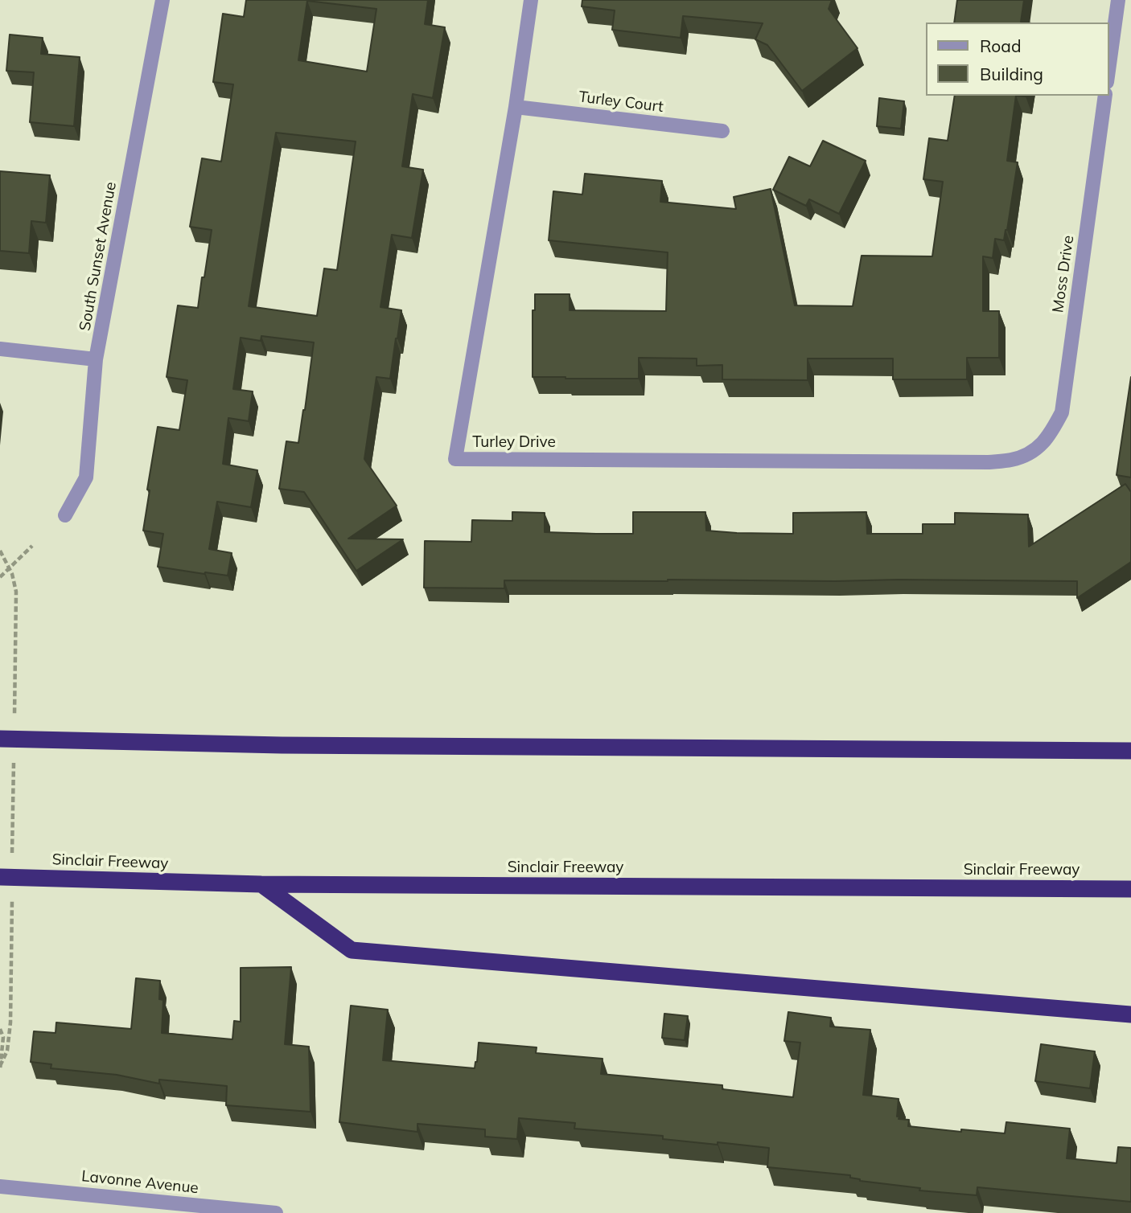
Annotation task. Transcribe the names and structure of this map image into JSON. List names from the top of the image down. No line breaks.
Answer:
{"streets":{"highway":["Sinclair Freeway"],"street":["Turley Court","South Sunset Avenue","Moss Drive","Turley Drive","Lavonne Avenue"]},"crossings":[["Turley Court","Turley Drive"],["Moss Drive","Turley Drive"]],"legend":["Road","Building"]}
